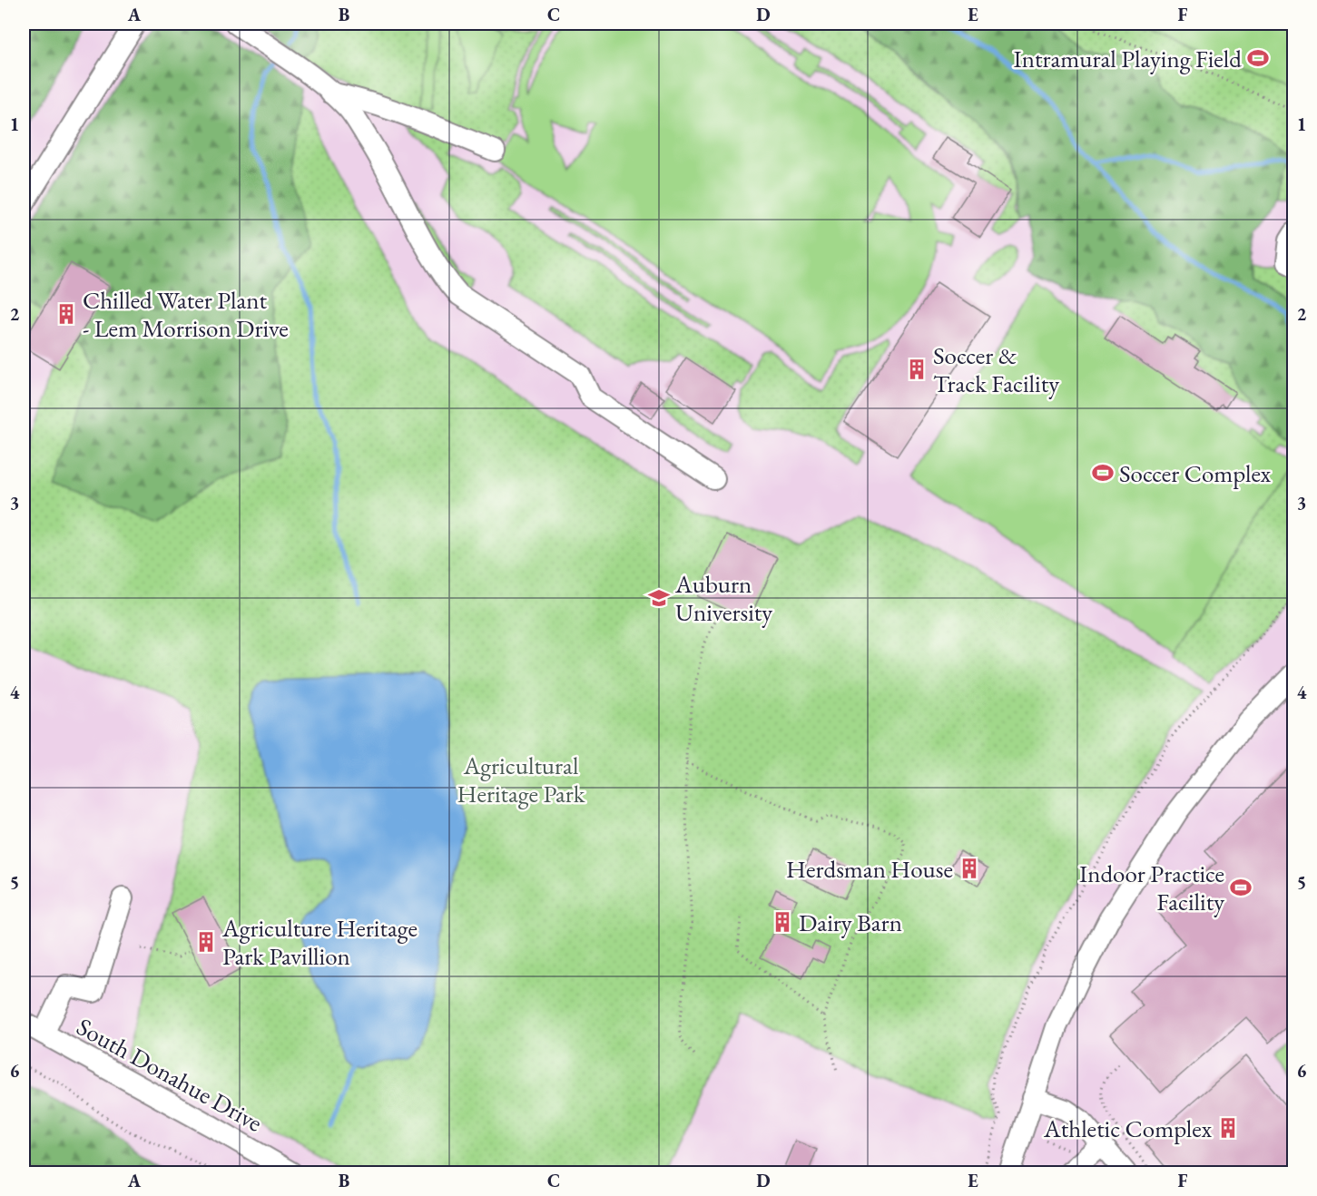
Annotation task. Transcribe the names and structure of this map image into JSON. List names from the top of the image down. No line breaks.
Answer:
{"streets":{"street":["South Donahue Drive"]},"parks":["Agricultural Heritage Park"],"places":{"sports":["Intramural Playing Field","Soccer Complex","Indoor Practice Facility"],"building":["Chilled Water Plant - Lem Morrison Drive","Soccer & Track Facility","Herdsman House","Dairy Barn","Agriculture Heritage Park Pavillion","Athletic Complex"],"school or university":["Auburn University"]},"grid":{"columns":["A","B","C","D","E","F"],"rows":["1","2","3","4","5","6"]}}
